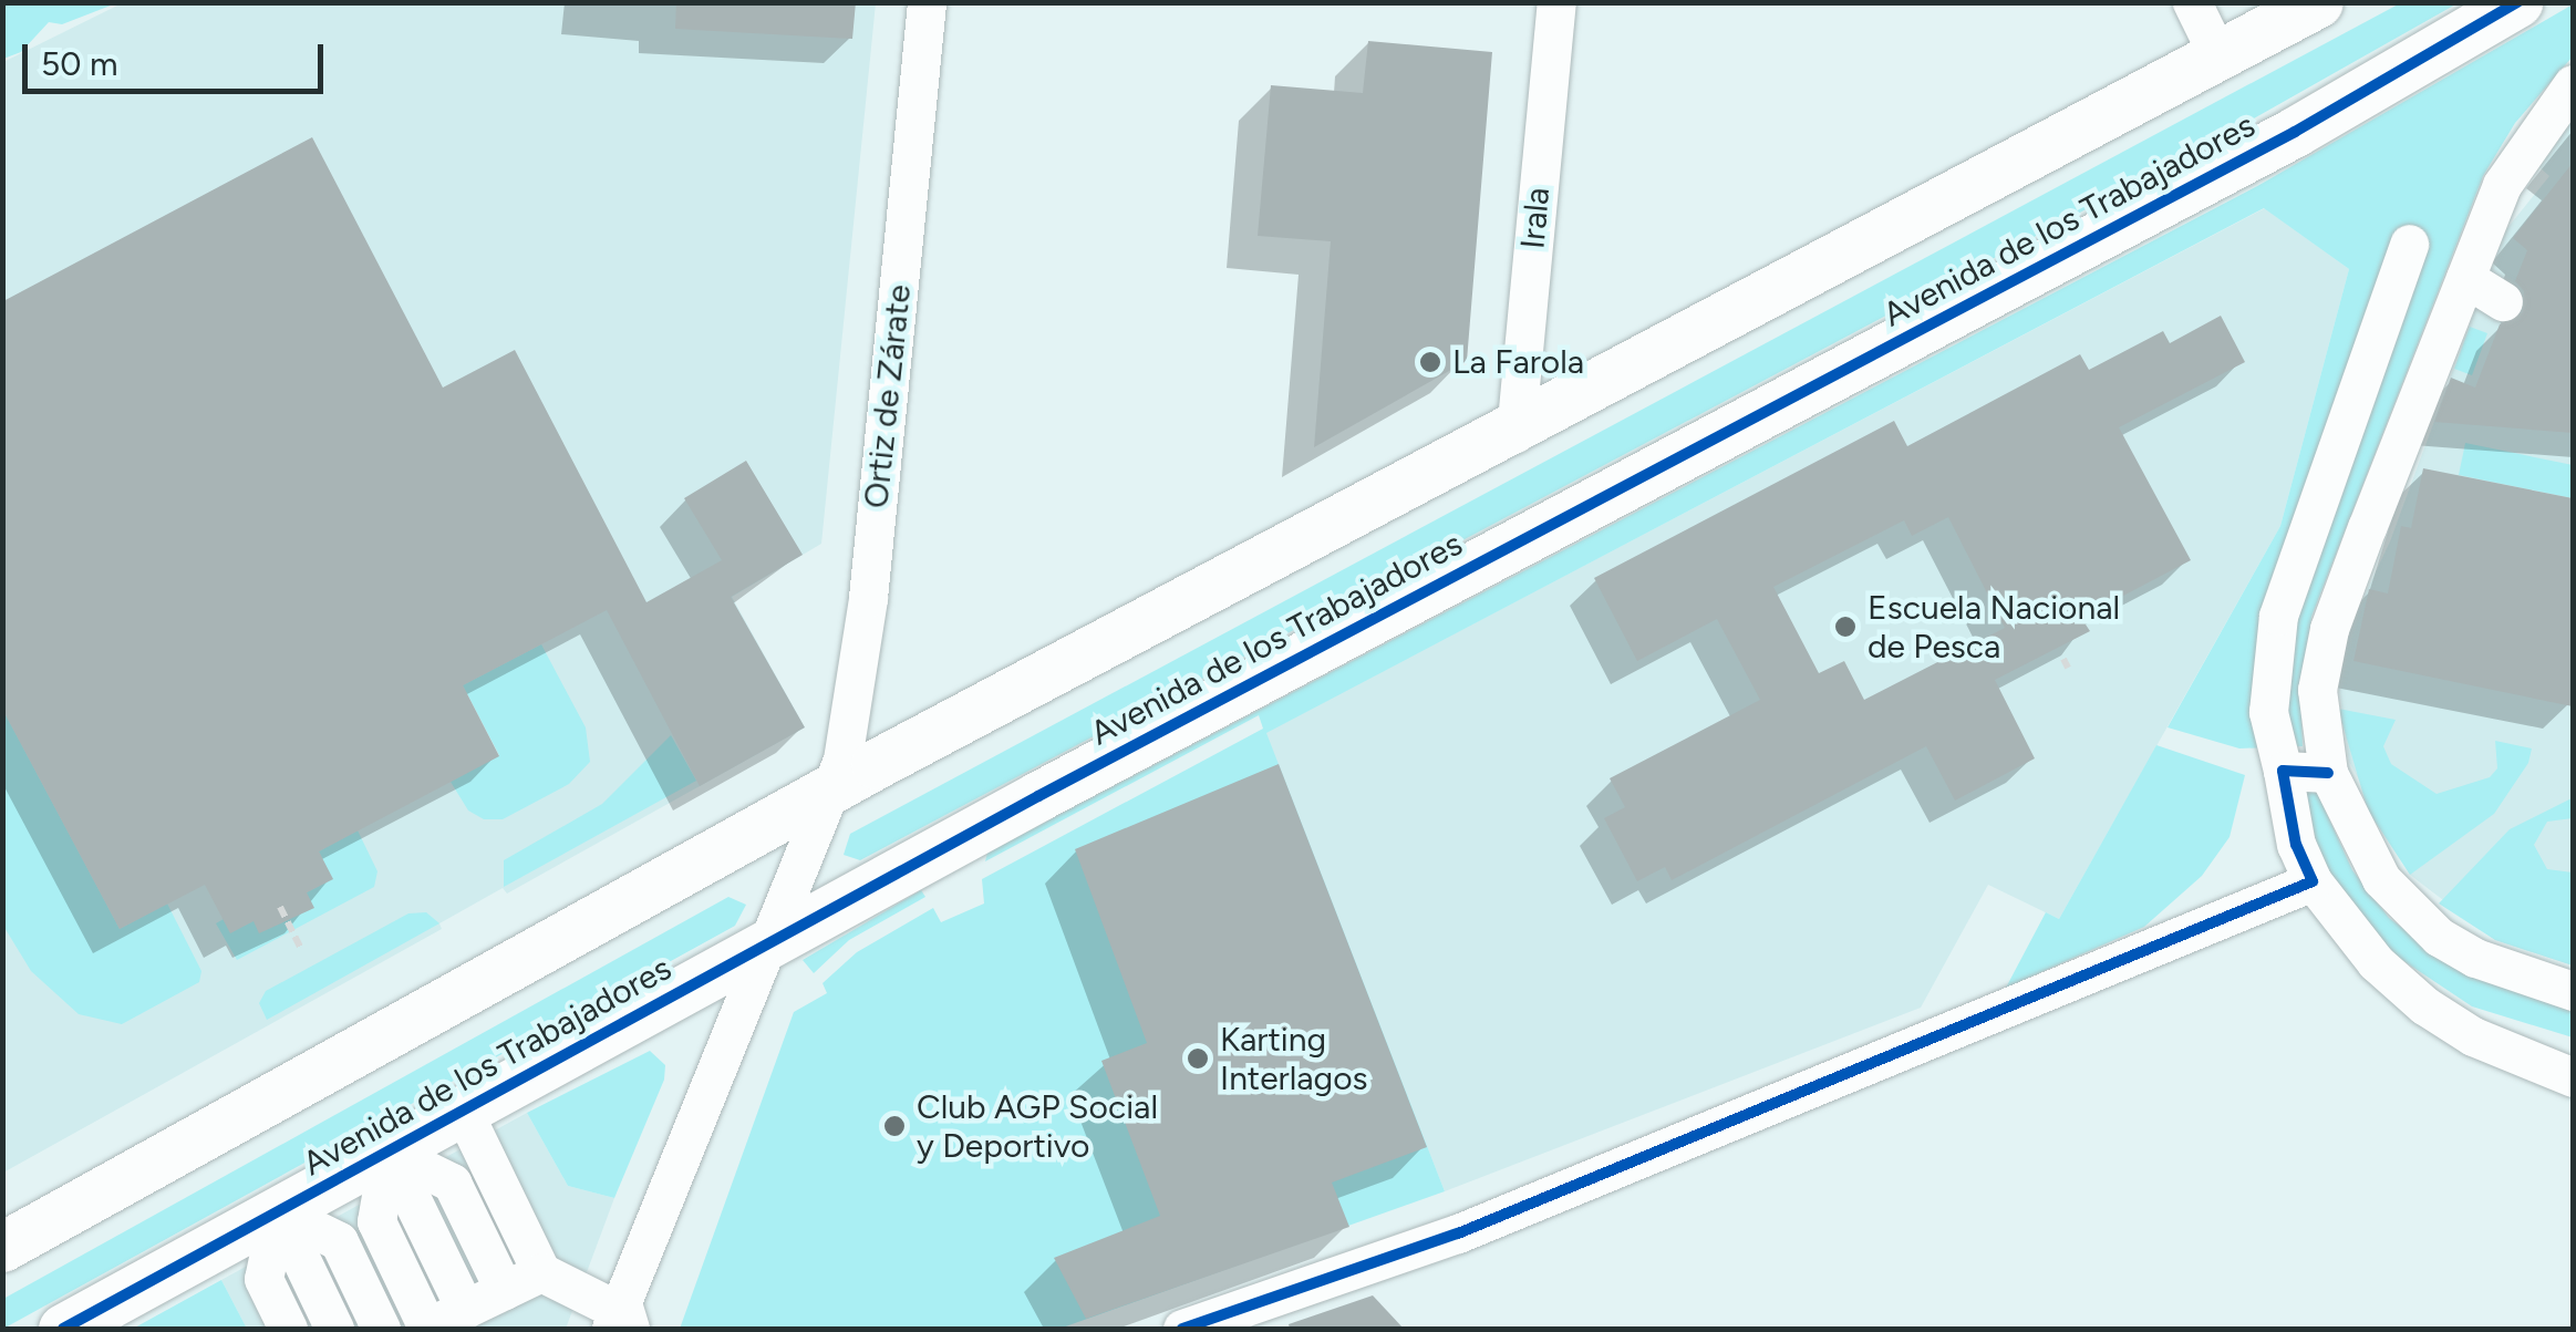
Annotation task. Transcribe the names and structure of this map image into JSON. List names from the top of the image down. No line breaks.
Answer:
{"streets":{"main road":["Avenida de los Trabajadores"],"street":["Irala","Ortiz de Zárate"]},"crossings":[["Avenida de los Trabajadores","Ortiz de Zárate"]],"places":["La Farola","Escuela Nacional de Pesca","Karting Interlagos","Club AGP Social y Deportivo"],"scale_bar":"50 m"}
